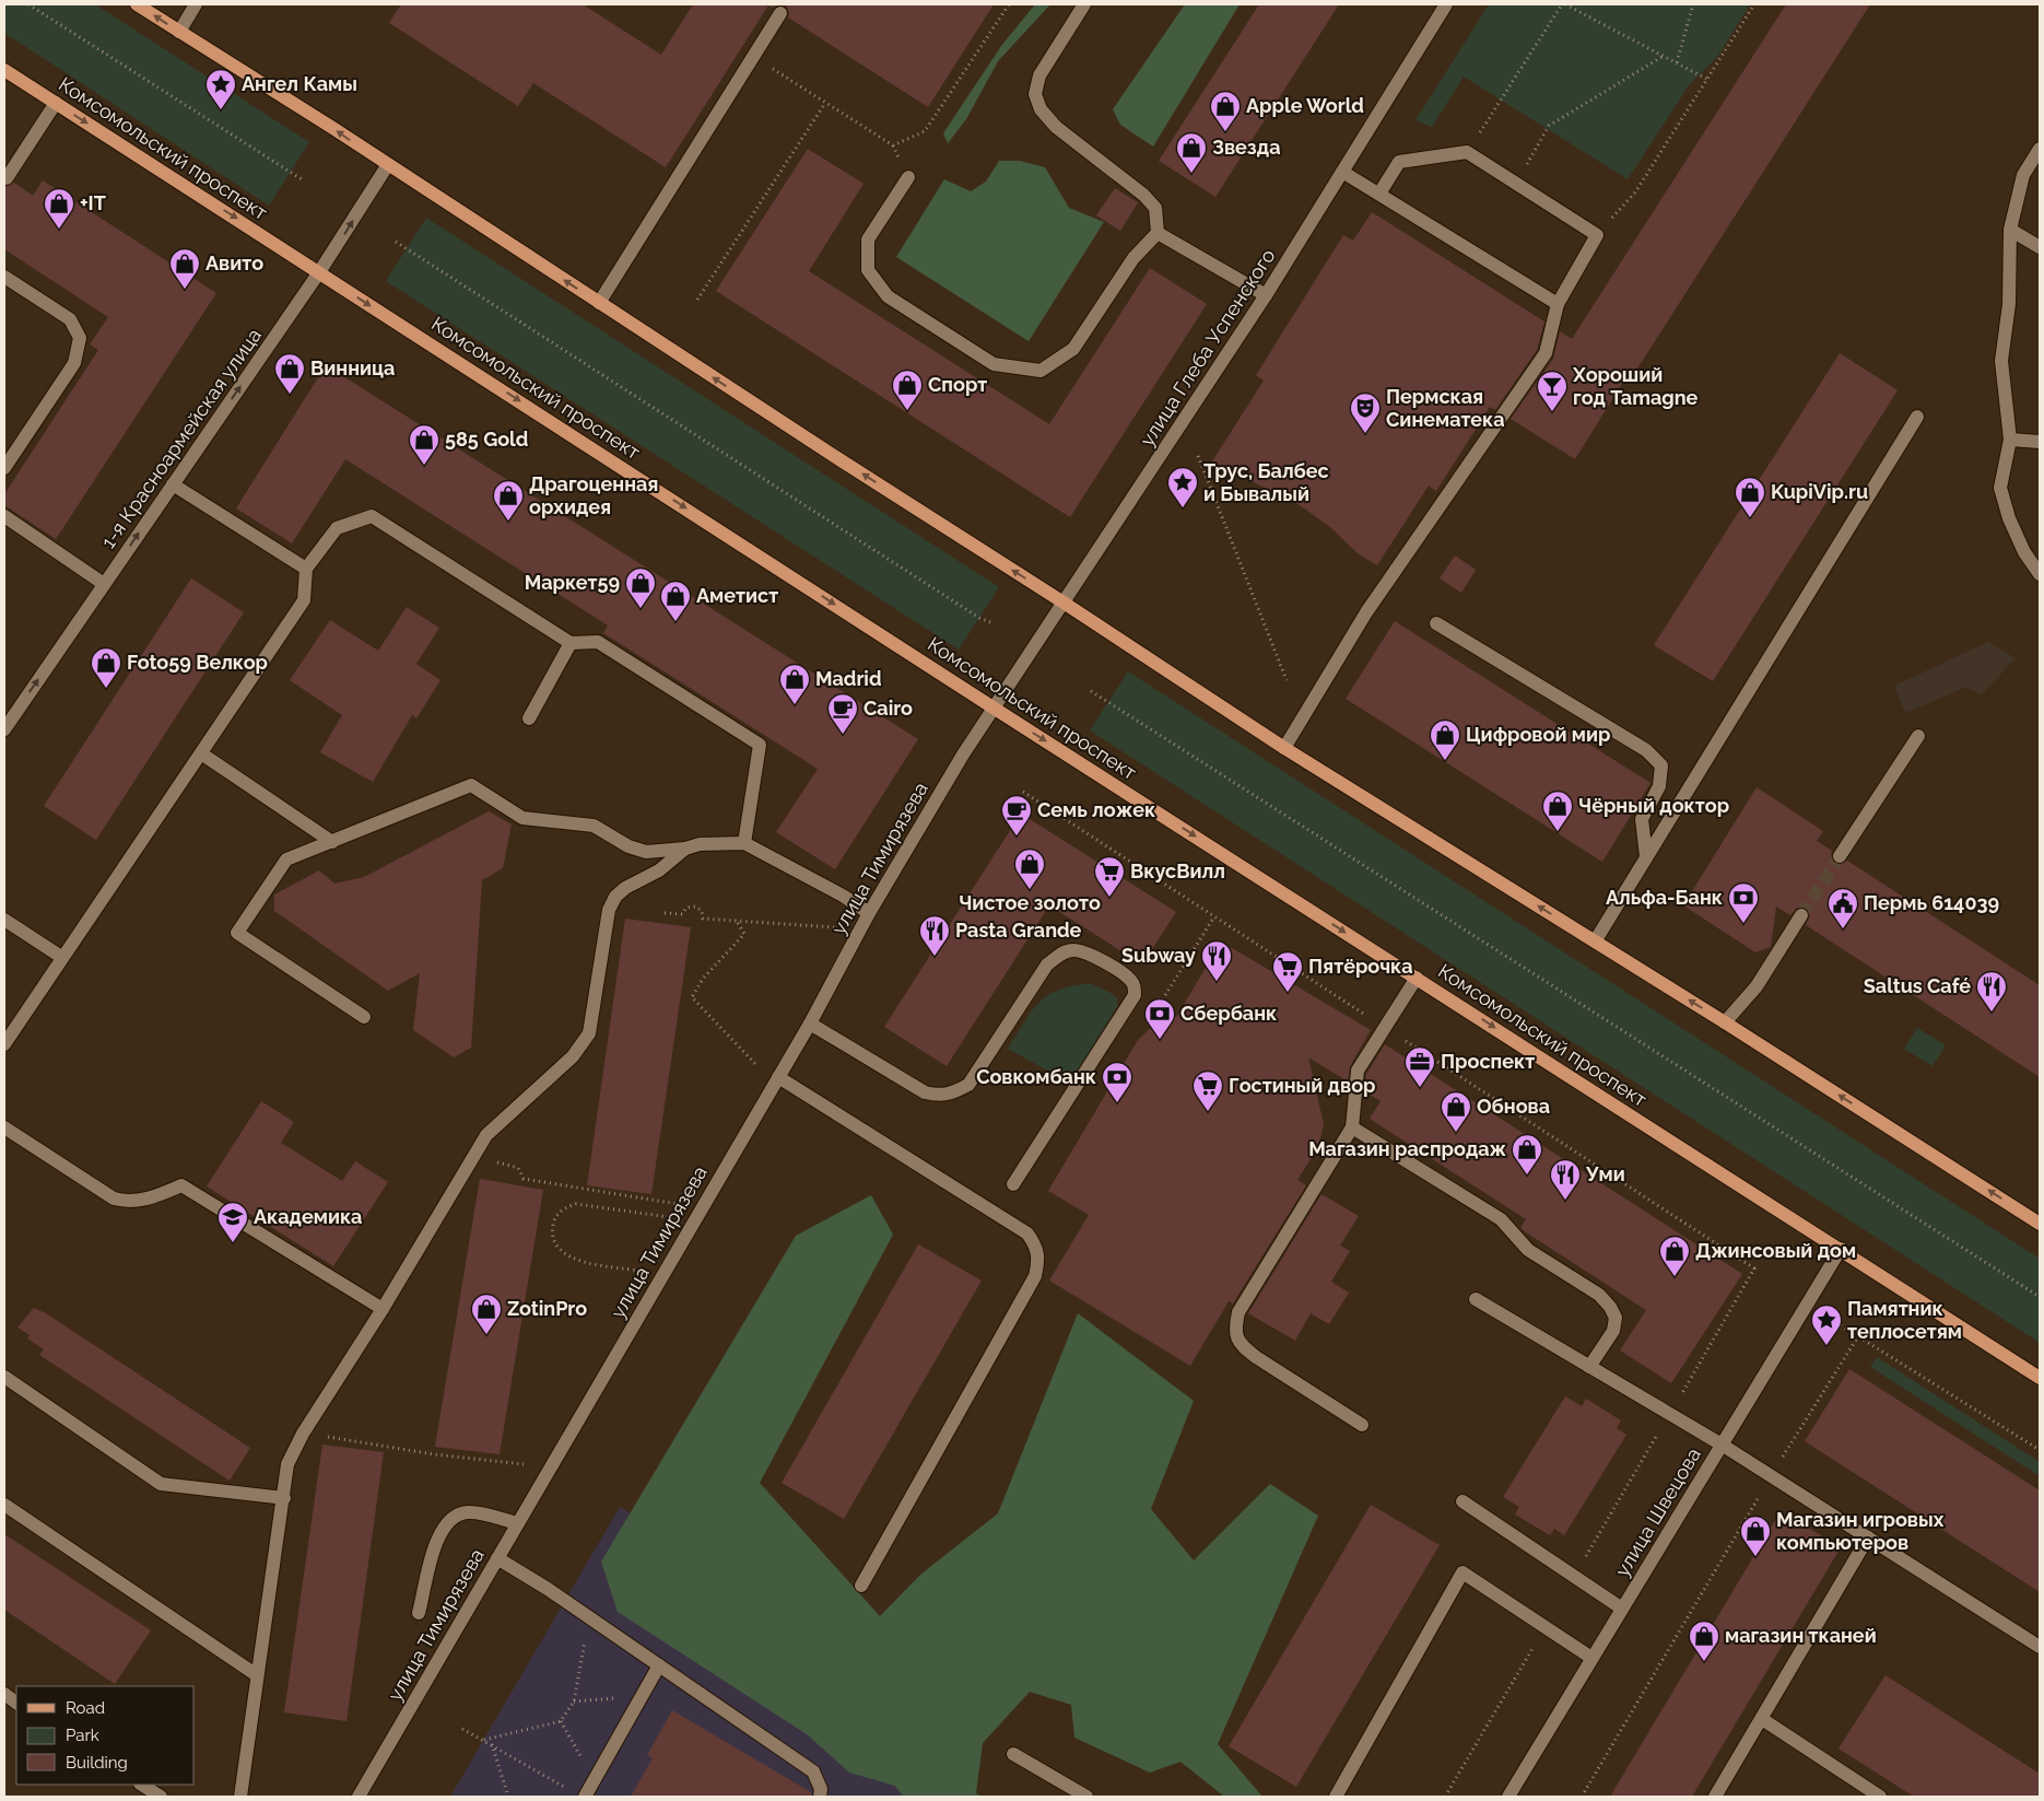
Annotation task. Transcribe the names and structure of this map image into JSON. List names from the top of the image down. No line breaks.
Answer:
{"streets":{"main road":["Комсомольский проспект"],"street":["улица Глеба Успенского","1-я Красноармейская улица","улица Тимирязева","улица Швецова"]},"crossings":[["Комсомольский проспект","улица Глеба Успенского"],["Комсомольский проспект","1-я Красноармейская улица"],["Комсомольский проспект","улица Тимирязева"],["Комсомольский проспект","улица Швецова"],["улица Глеба Успенского","улица Тимирязева"]],"one_way":["Комсомольский проспект","1-я Красноармейская улица"],"places":{"place":["Ангел Камы","Трус, Балбес и Бывалый","Памятник теплосетям"],"shop":["Apple World","Звезда","+IT","Авито","Винница","Спорт","585 Gold","KupiVip.ru","Драгоценная орхидея","Маркет59","Аметист","Foto59 Велкор","Madrid","Цифровой мир","Чёрный доктор","Чистое золото","Обнова","Магазин распродаж","Джинсовый дом","ZotinPro","Магазин игровых компьютеров","магазин тканей"],"bar":["Хороший год Tamagne"],"theatre":["Пермская Синематека"],"cafe":["Cairo","Семь ложек"],"supermarket":["ВкусВилл","Пятёрочка","Гостиный двор"],"bank":["Альфа-Банк","Сбербанк","Совкомбанк"],"public building":["Пермь 614039"],"restaurant":["Pasta Grande","Subway","Saltus Café","Уми"],"office":["Проспект"],"school or university":["Академика"]},"legend":["Road","Park","Building"]}
